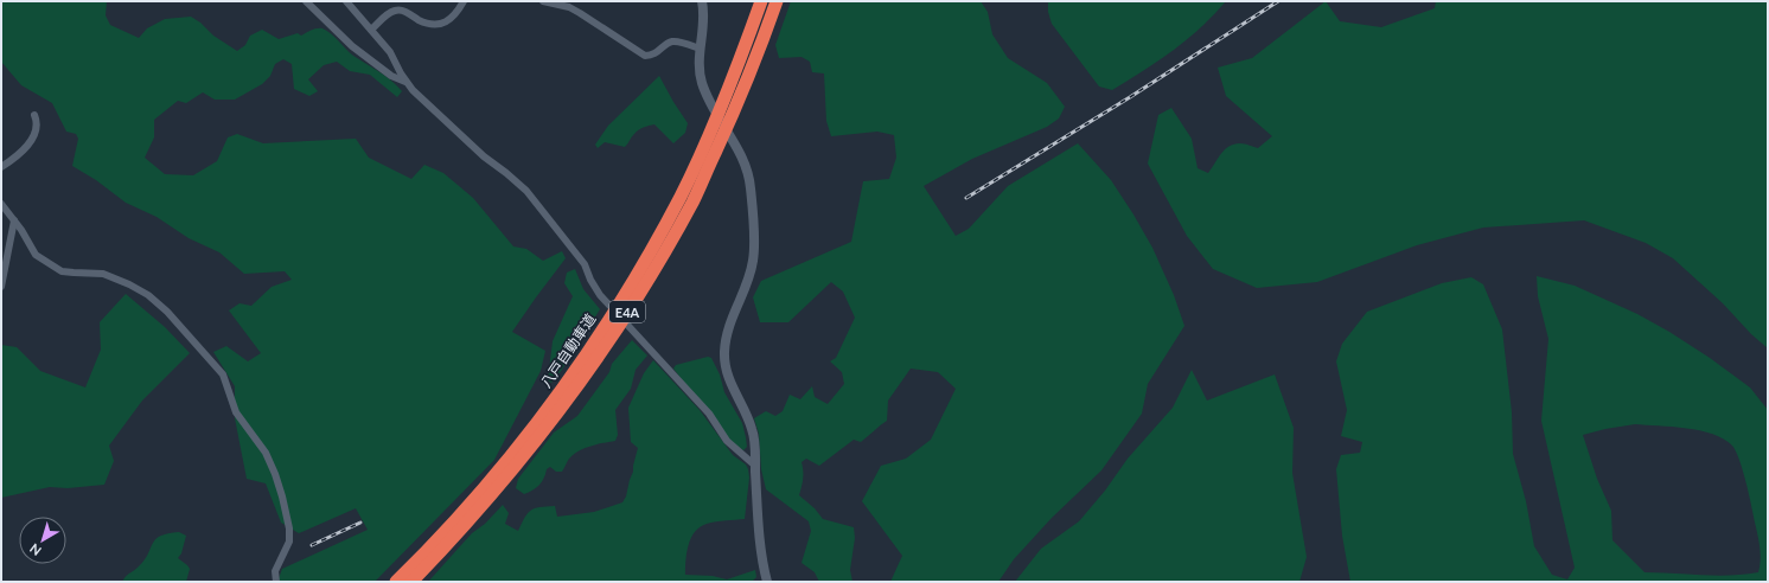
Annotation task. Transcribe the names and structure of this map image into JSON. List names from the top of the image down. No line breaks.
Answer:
{"streets":{"highway":["E4A","八戸自動車道"]},"north":"bottom left"}
